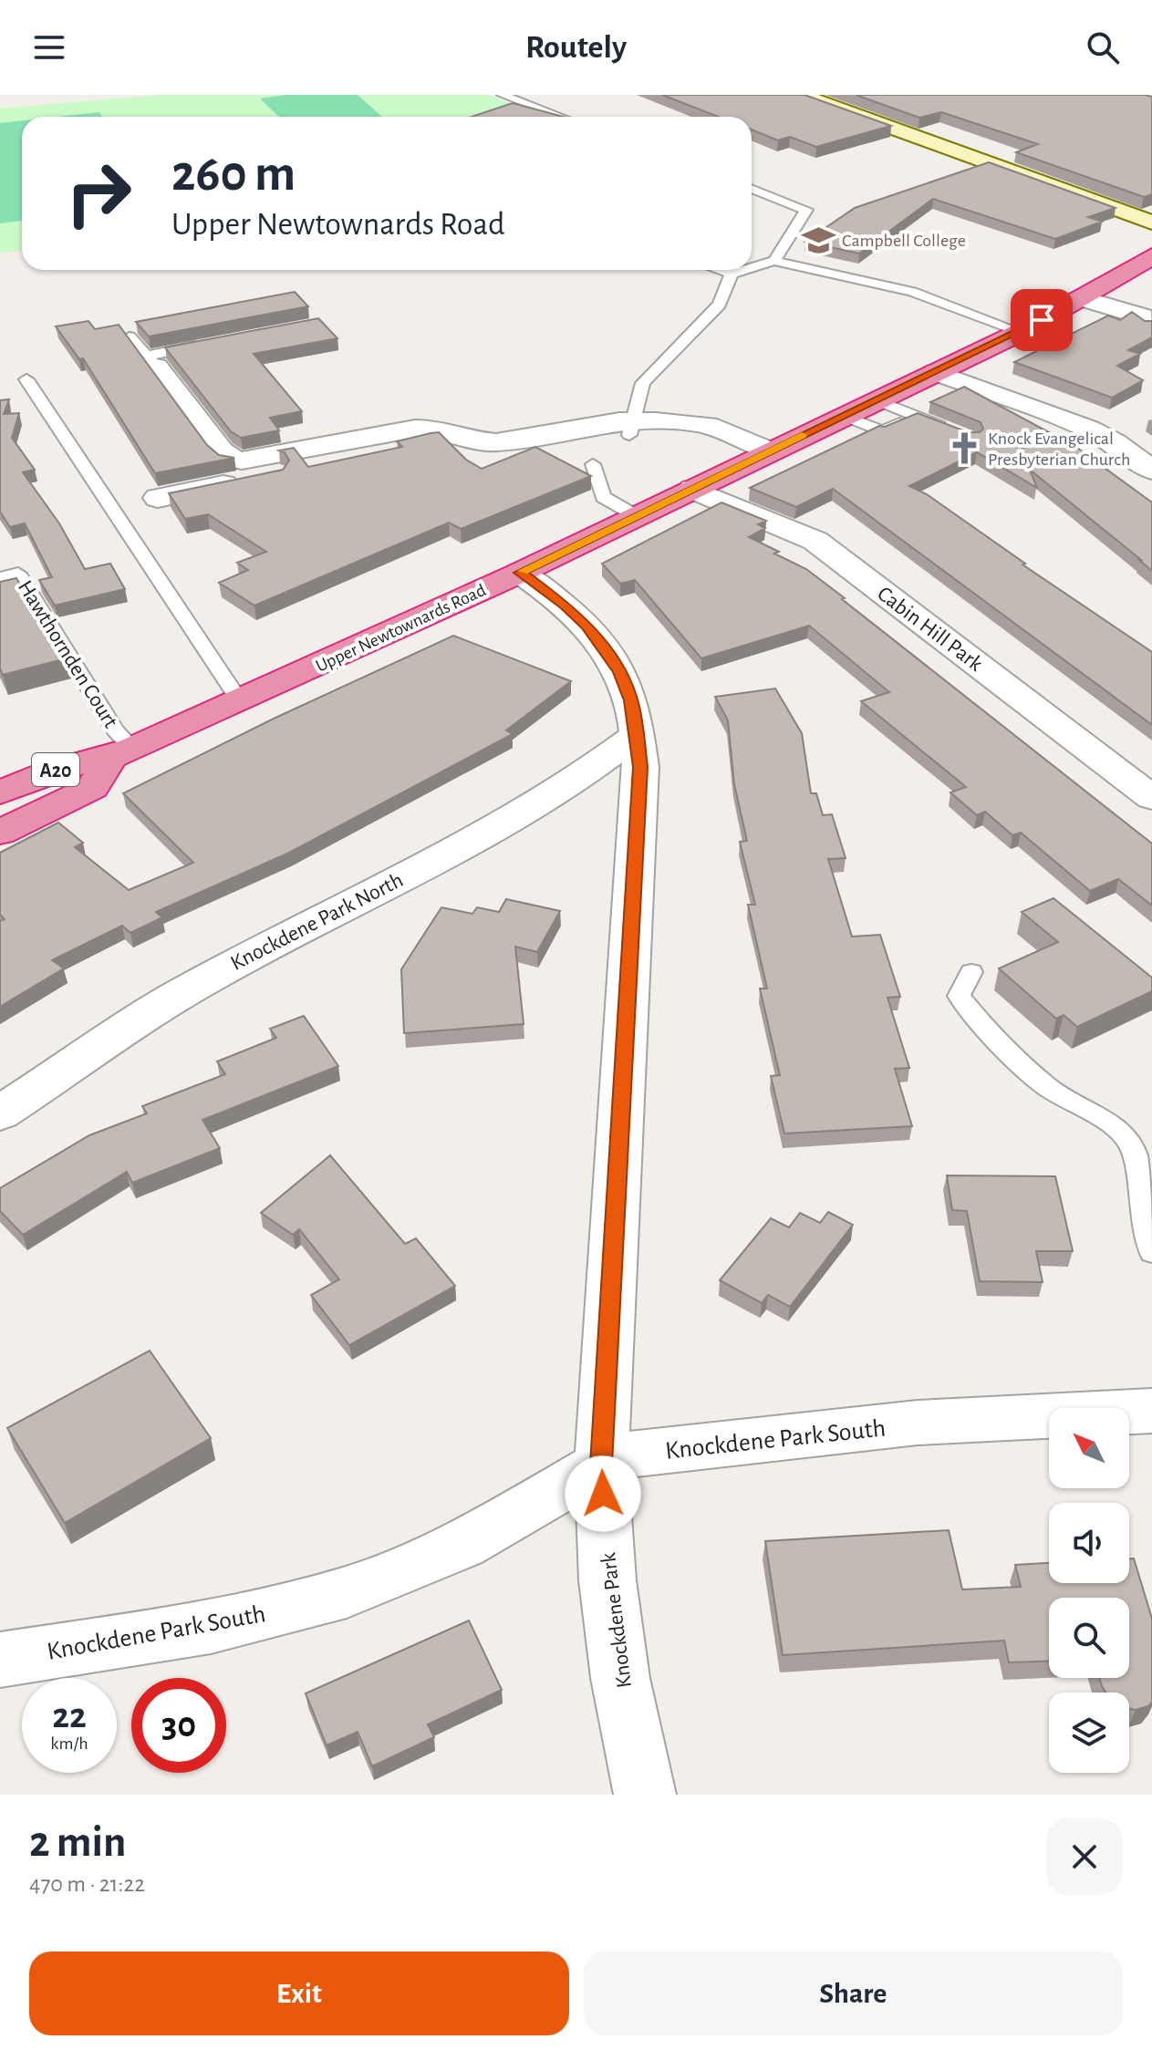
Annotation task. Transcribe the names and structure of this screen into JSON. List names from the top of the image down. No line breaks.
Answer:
{"streets":{"highway":["Upper Newtownards Road","A20"],"street":["Cabin Hill Park","Knockdene Park North","Knockdene Park South","Knockdene Park"],"lane":["Hawthornden Court"]},"crossings":[["Upper Newtownards Road","Cabin Hill Park"],["Upper Newtownards Road","Hawthornden Court"],["Upper Newtownards Road","Knockdene Park"],["Knockdene Park North","Knockdene Park"],["Knockdene Park South","Knockdene Park"]],"places":{"school or university":["Campbell College"],"church":["Knock Evangelical Presbyterian Church"]},"north":"top left","page":{"header":"Routely","turn":["260 m","Upper Newtownards Road"],"speed":"22 km/h","limit":"30","heading":["2 min","470 m · 21:22"],"buttons":["Exit","Share"]}}
